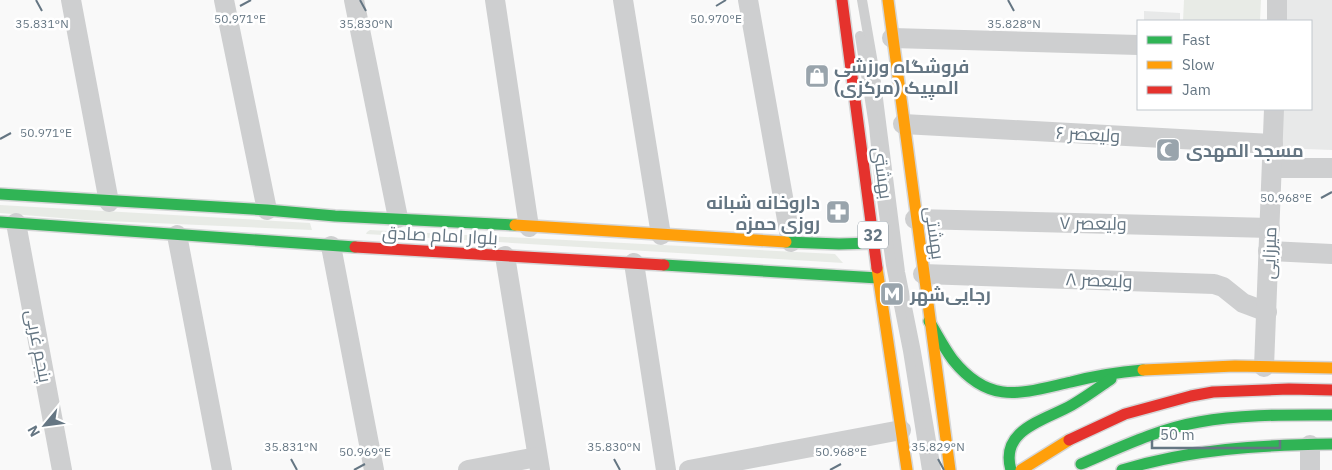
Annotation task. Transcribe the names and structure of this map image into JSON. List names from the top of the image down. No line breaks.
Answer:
{"streets":{"main road":["بهشتى","بهشتی","بلوار امام صادق","32"],"street":["ولیعصر ۶","ولیعصر ۷","میرزایی","ولیعصر ۸","پنجم غربی"]},"crossings":[["ولیعصر ۶","بهشتی"],["ولیعصر ۶","میرزایی"],["بهشتى","بلوار امام صادق"],["ولیعصر ۷","بهشتی"],["ولیعصر ۷","میرزایی"],["بهشتی","ولیعصر ۸"],["بلوار امام صادق","پنجم غربی"],["میرزایی","ولیعصر ۸"]],"places":{"shop":["فروشگاه ورزشی المپیک (مرکزی)"],"mosque":["مسجد المهدی"],"pharmacy":["داروخانه شبانه روزی حمزه"],"metro station":["رجایی‌شهر"]},"legend":["Fast","Slow","Jam"],"scale_bar":"50 m","north":"bottom left","coordinates":["50.971°E","50.970°E","35.831°N","35.830°N","35.828°N","50.968°E","35.829°N","50.969°E"]}
